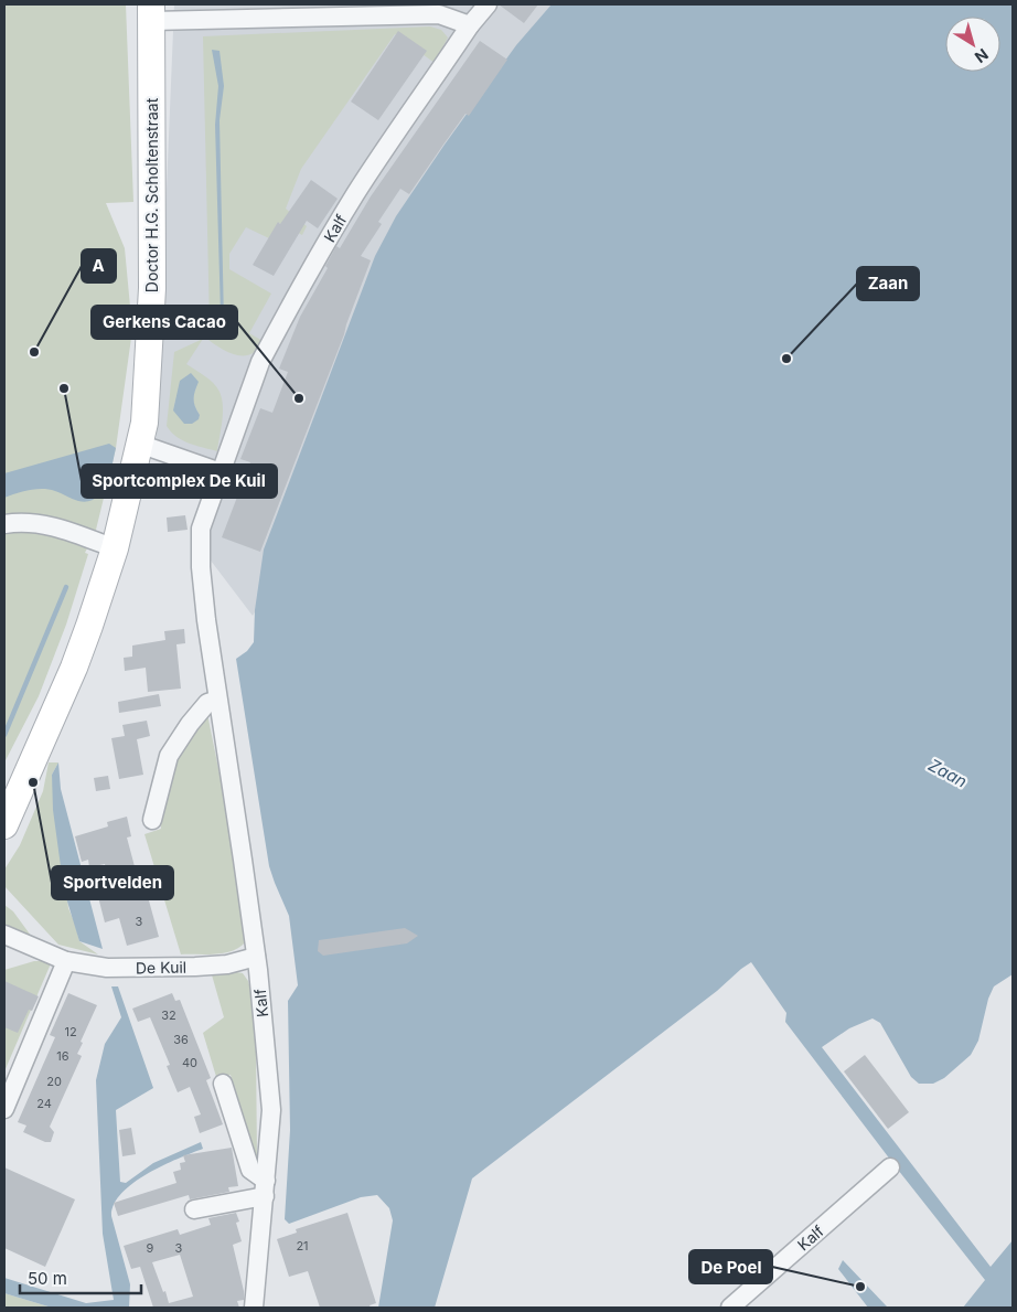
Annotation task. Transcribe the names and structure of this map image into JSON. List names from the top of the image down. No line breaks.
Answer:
{"streets":{"main road":["Doctor H.G. Scholtenstraat"],"street":["Kalf","De Kuil"]},"crossings":[["Kalf","De Kuil"]],"water":["Zaan"],"places":["A","Zaan","Sportcomplex De Kuil","Gerkens Cacao","Sportvelden","De Poel"],"house_numbers":["3","32","12","36","16","40","20","24","21","9","3"],"scale_bar":"50 m","north":"bottom right"}
